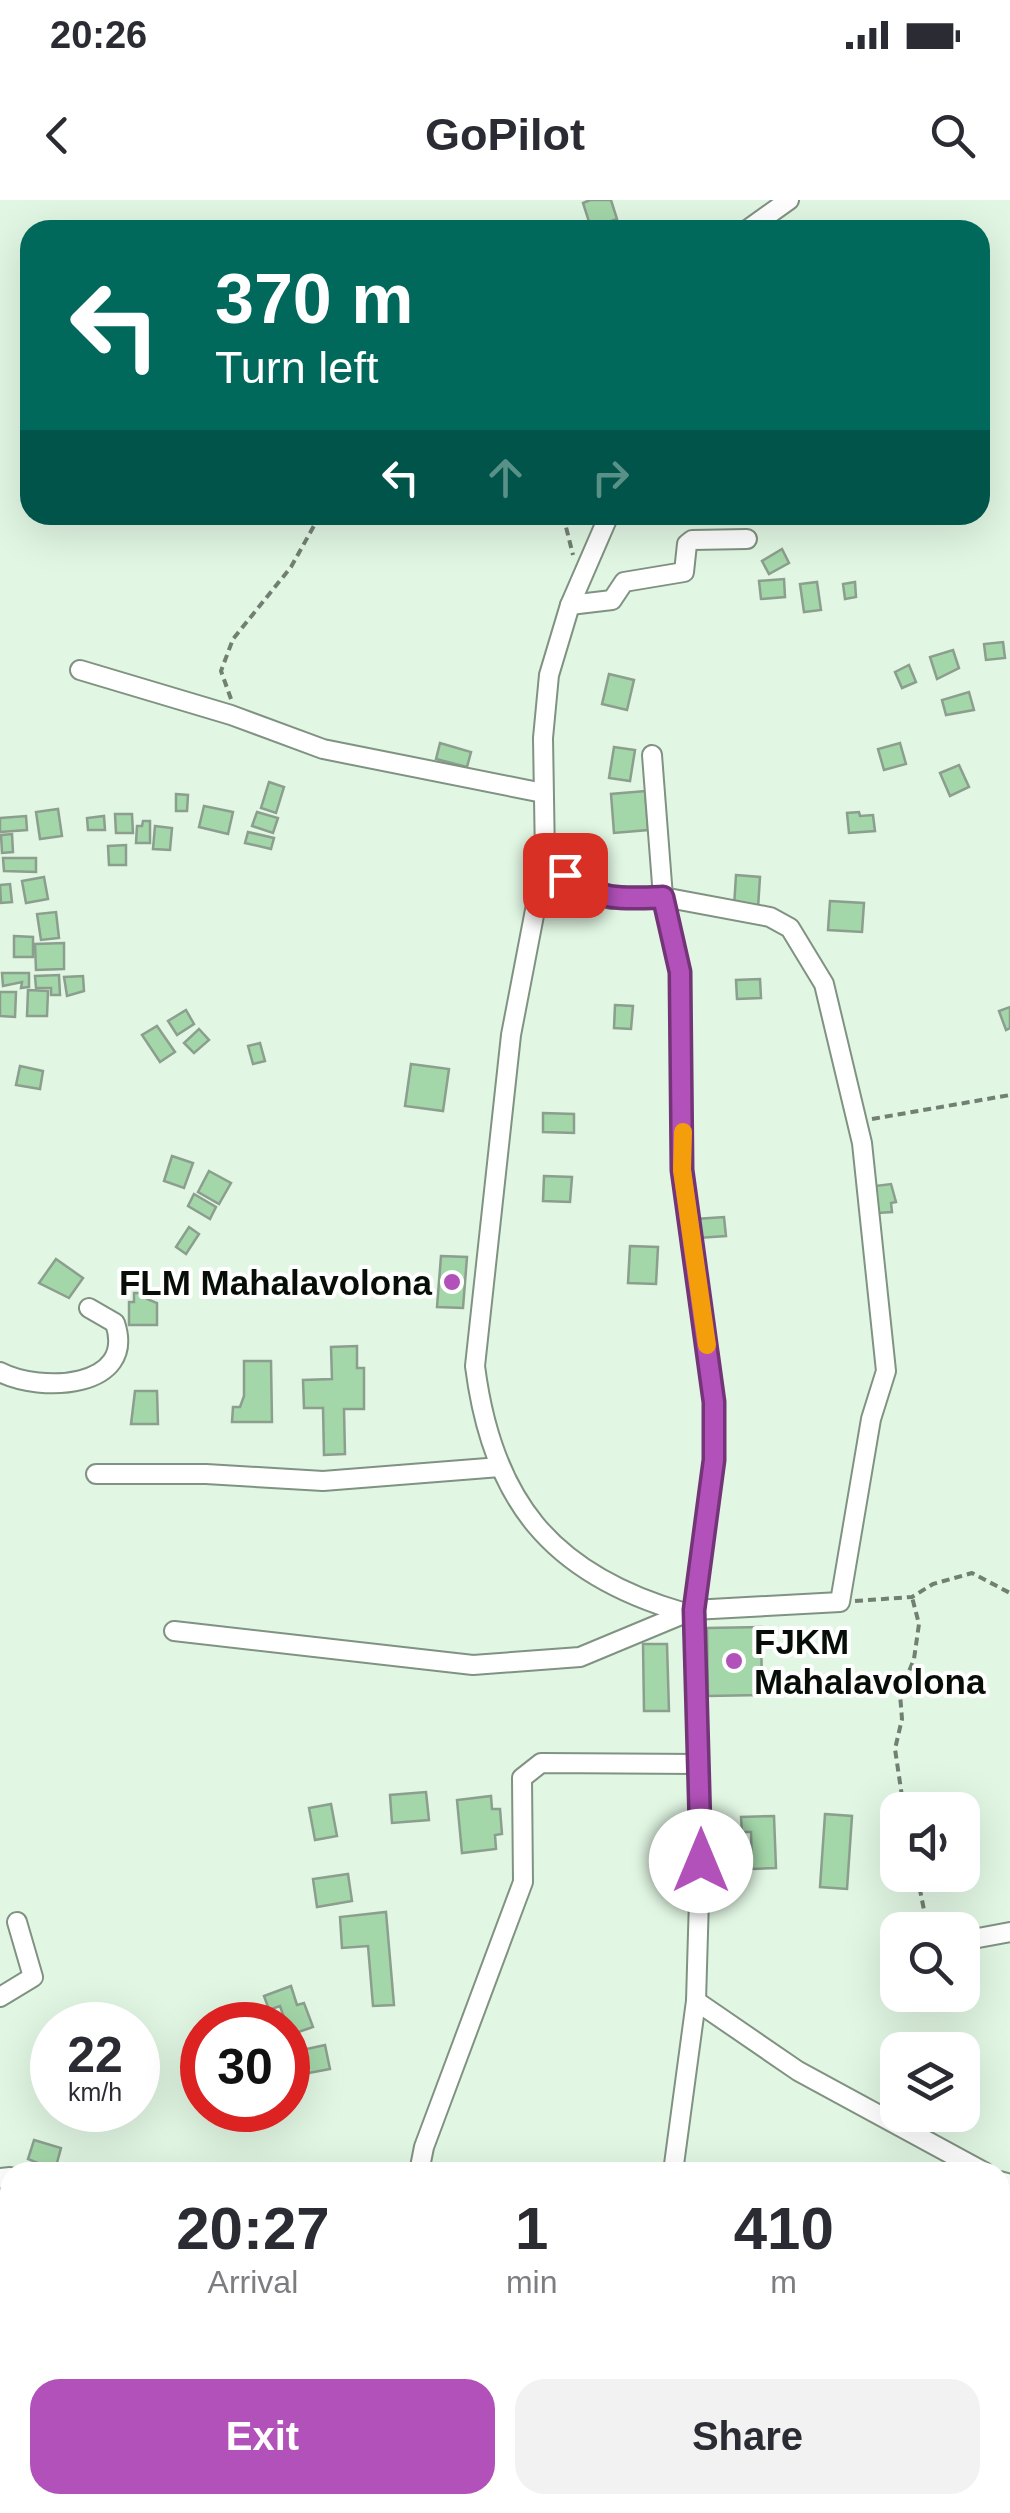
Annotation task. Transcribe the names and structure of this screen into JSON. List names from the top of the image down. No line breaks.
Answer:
{"places":["FLM Mahalavolona","FJKM Mahalavolona"],"page":{"status":"20:26","header":"GoPilot","turn":["370 m","Turn left"],"speed":"22 km/h","limit":"30","eta":["20:27","Arrival","1","min","410","m"],"buttons":["Exit","Share"]}}
